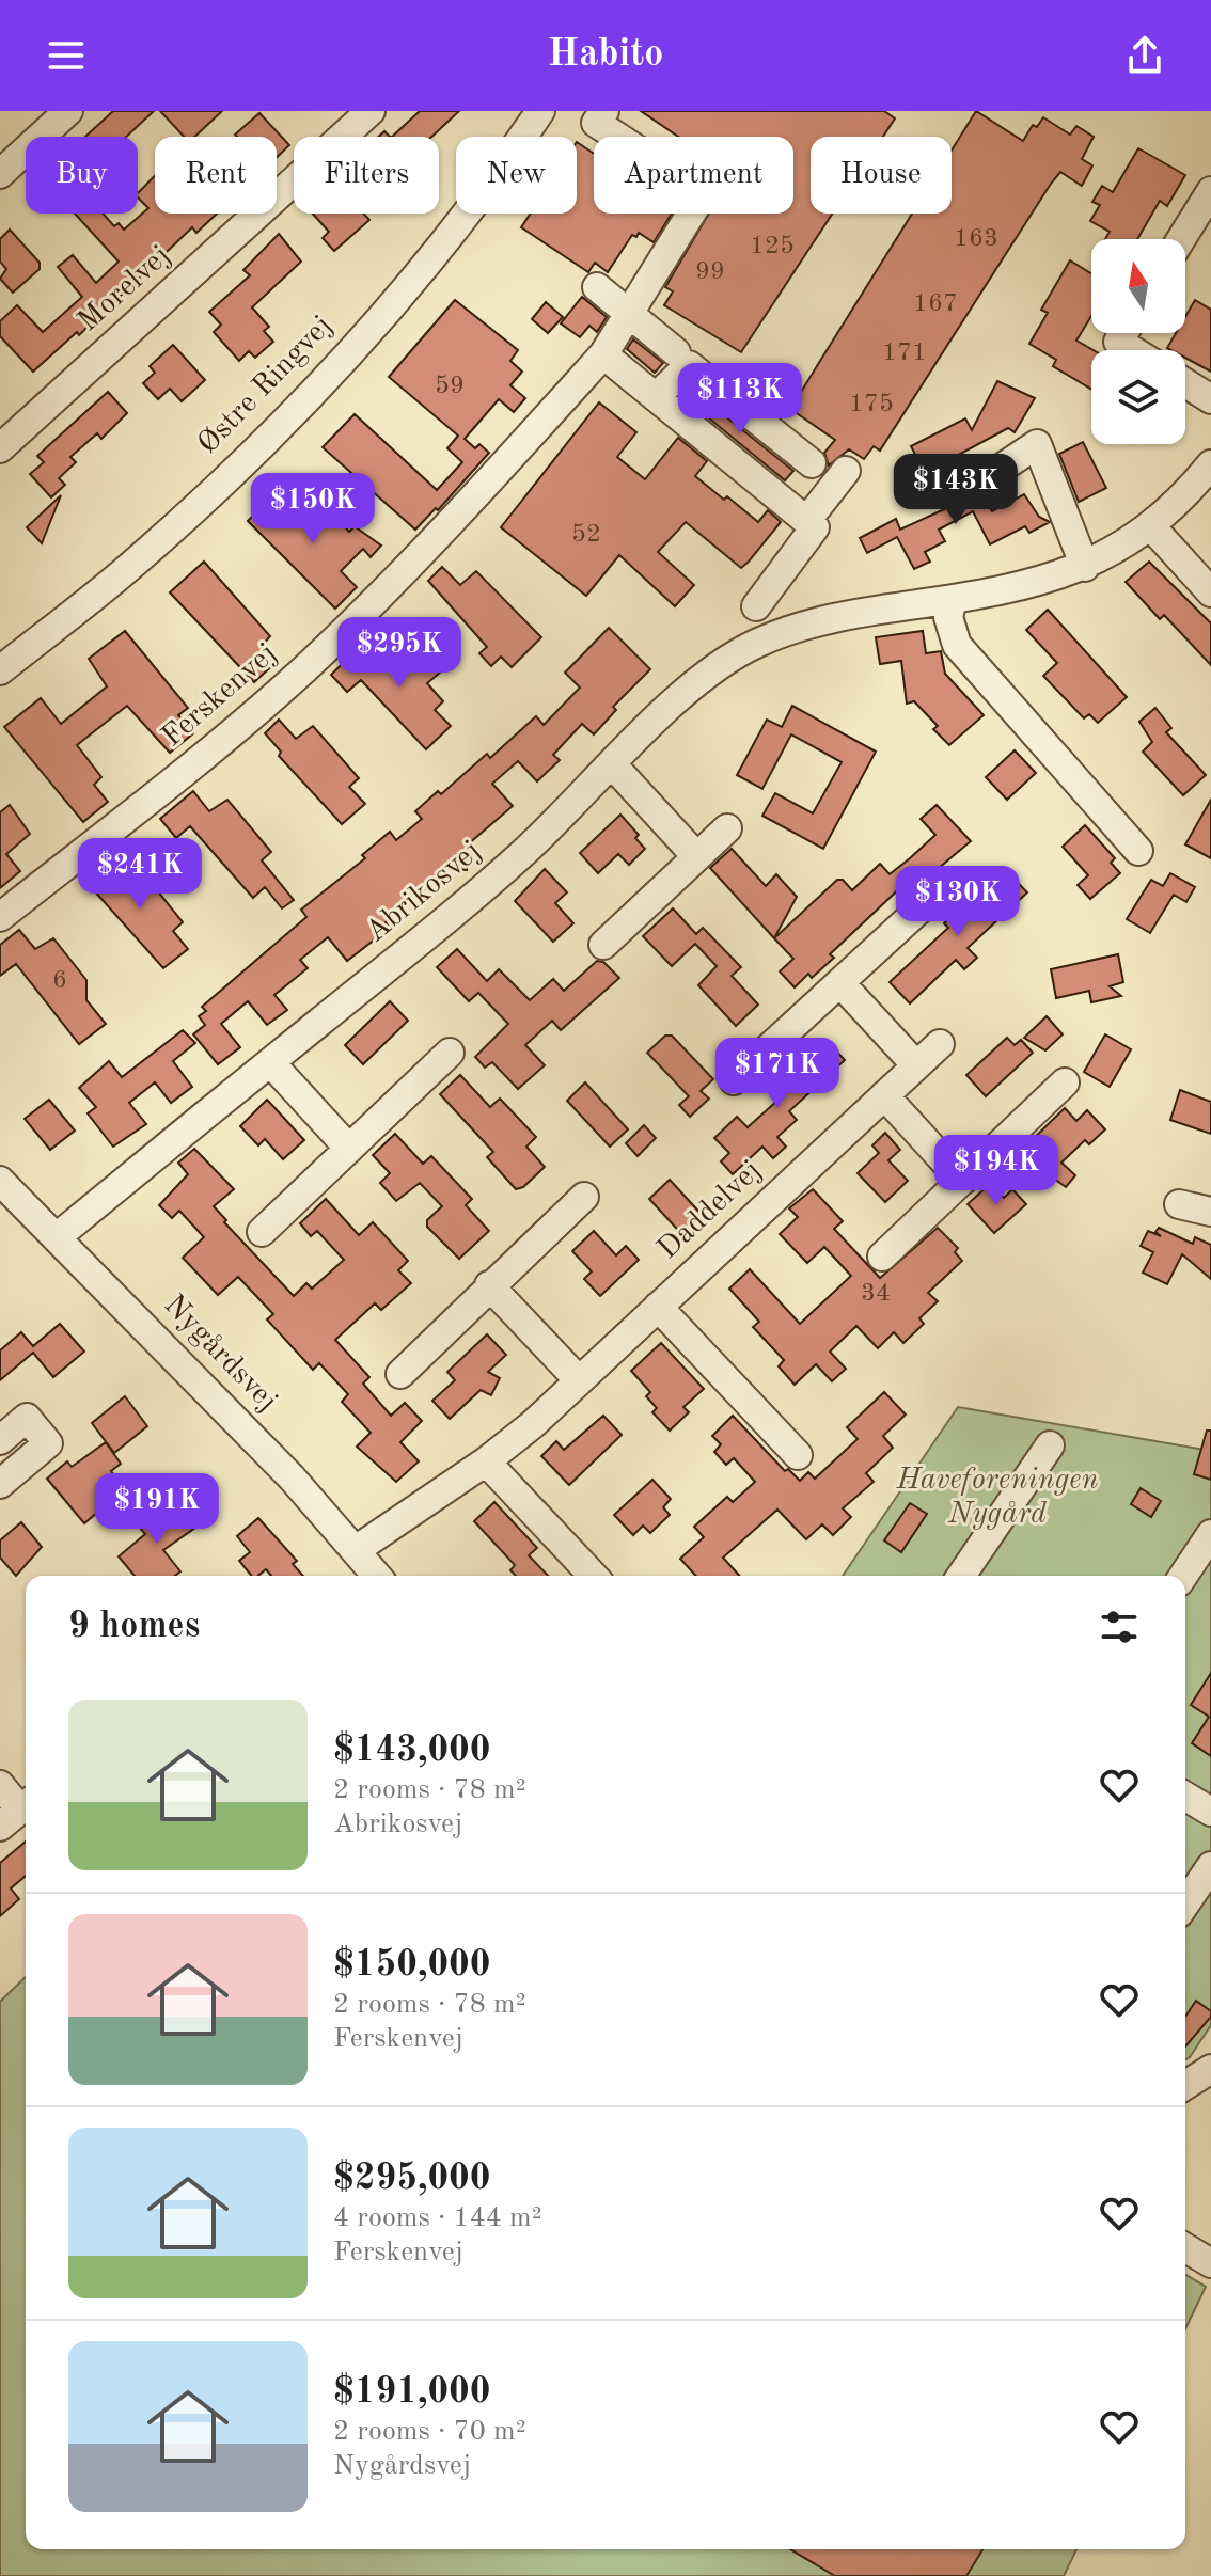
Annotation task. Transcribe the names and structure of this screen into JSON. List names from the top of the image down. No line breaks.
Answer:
{"streets":{"street":["Morelvej","Østre Ringvej","Ferskenvej","Abrikosvej","Daddelvej","Nygårdsvej"]},"crossings":[["Abrikosvej","Nygårdsvej"],["Daddelvej","Nygårdsvej"]],"parks":["Haveforeningen Nygård"],"house_numbers":["163","125","99","167","171","59","175","52","6","34"],"north":"top","page":{"header":"Habito","chip":["Buy","Rent","Filters","New","Apartment","House"],"price":["$113K","$143K","$150K","$295K","$241K","$130K","$171K","$194K","$191K"],"heading":"9 homes","list":[{"name":"$143,000","note":"2 rooms · 78 m² · Abrikosvej"},{"name":"$150,000","note":"2 rooms · 78 m² · Ferskenvej"},{"name":"$295,000","note":"4 rooms · 144 m² · Ferskenvej"},{"name":"$191,000","note":"2 rooms · 70 m² · Nygårdsvej"}]}}
